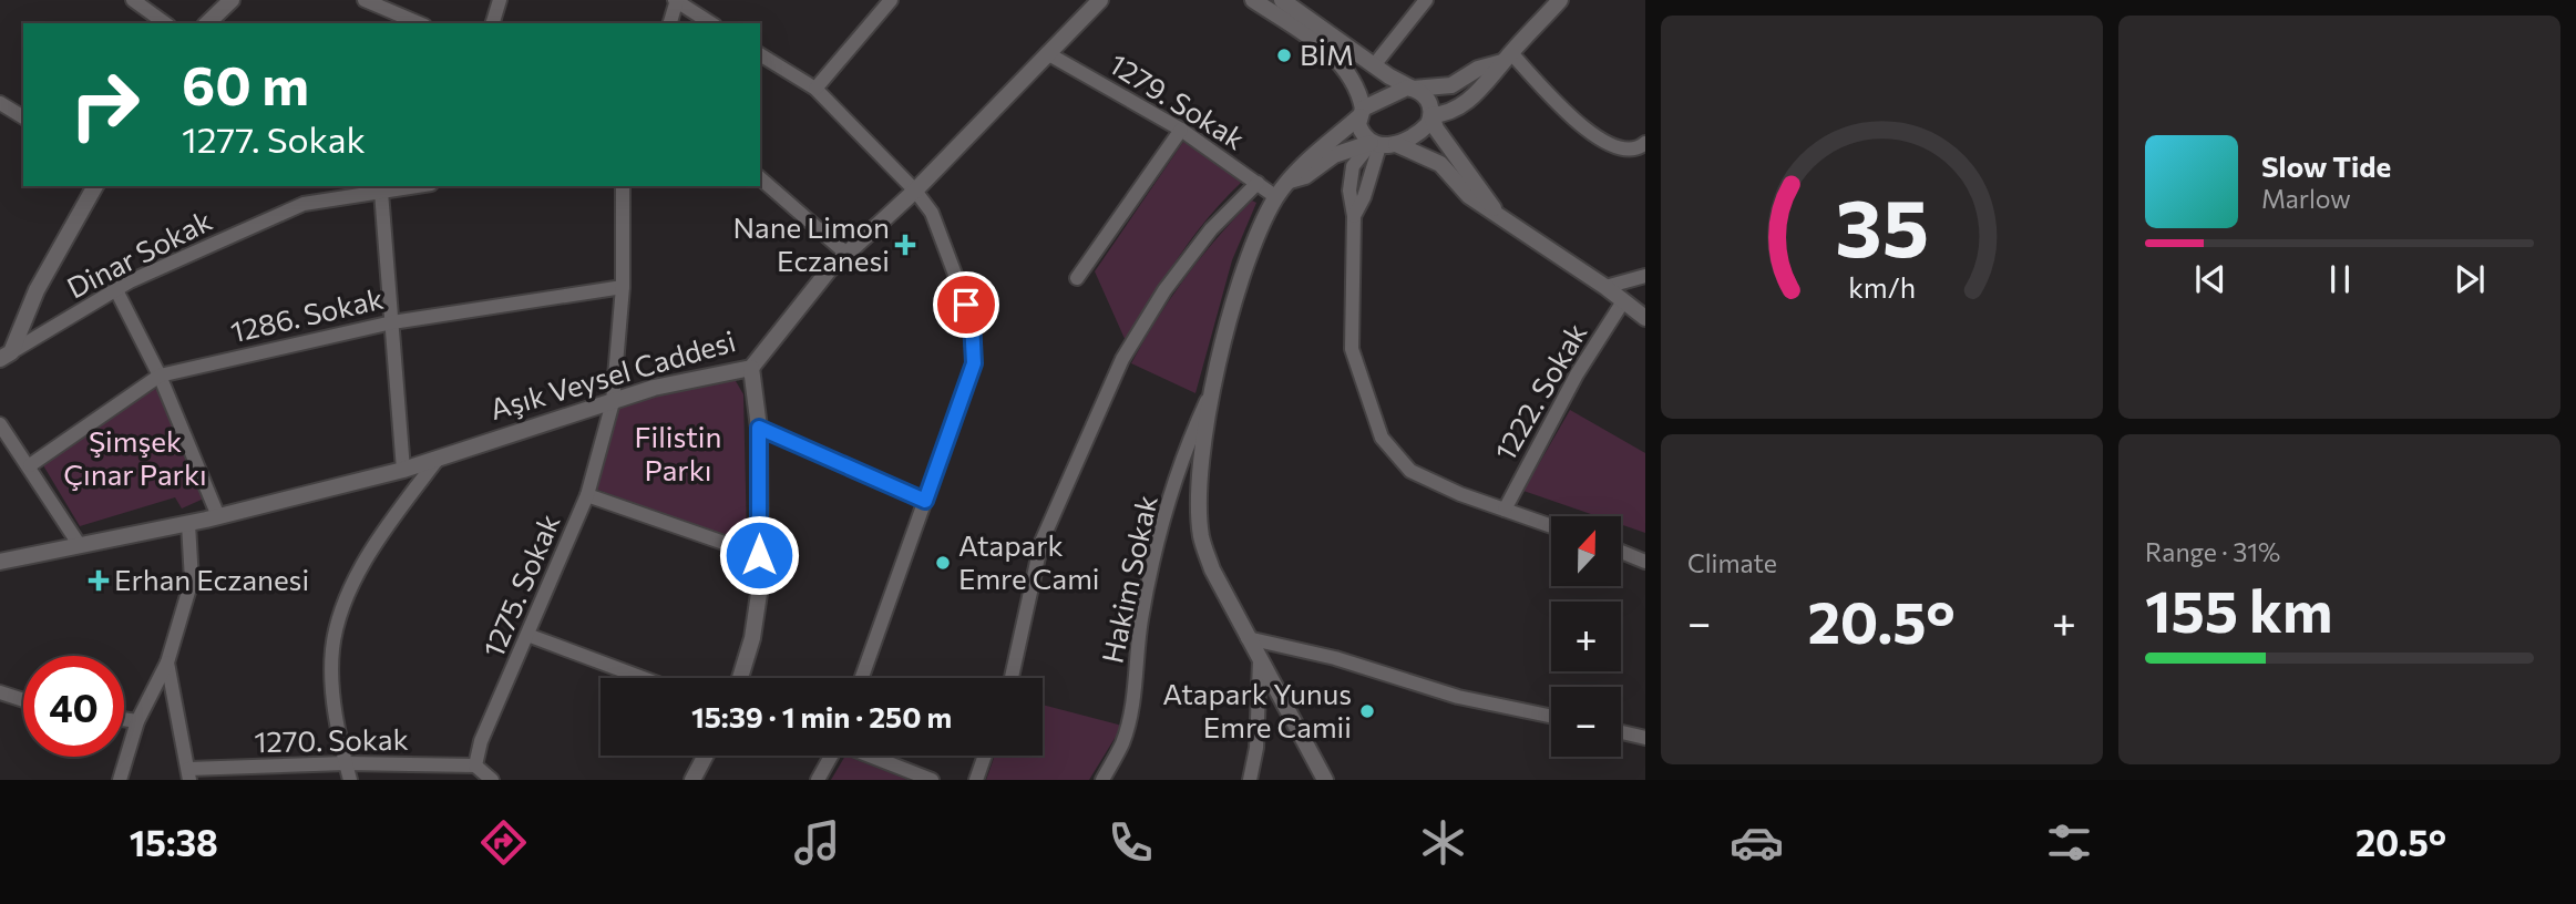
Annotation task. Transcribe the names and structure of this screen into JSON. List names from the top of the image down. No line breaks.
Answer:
{"streets":{"street":["1279. Sokak","Dinar Sokak","1286. Sokak","Aşık Veysel Caddesi","1222. Sokak","Hakim Sokak","1275. Sokak","1270. Sokak"]},"crossings":[["1279. Sokak","Aşık Veysel Caddesi"],["1286. Sokak","1275. Sokak"],["Aşık Veysel Caddesi","1275. Sokak"],["1275. Sokak","1270. Sokak"]],"parks":["Filistin Parkı","Şimşek Çınar Parkı"],"places":{"other":["BİM","Atapark Emre Cami","Atapark Yunus Emre Camii"],"health":["Nane Limon Eczanesi","Erhan Eczanesi"]},"north":"top","page":{"turn":["60 m","1277. Sokak"],"song":["Slow Tide","Marlow"],"tile":["Climate",["Range · 31%","155 km"]],"map_buttons":["+","−"],"heat":["−","20.5°","+"],"limit":"40","trip":"15:39 · 1 min · 250 m","tabs":["15:38","20.5°"],"gauge":["35","km/h"]}}
